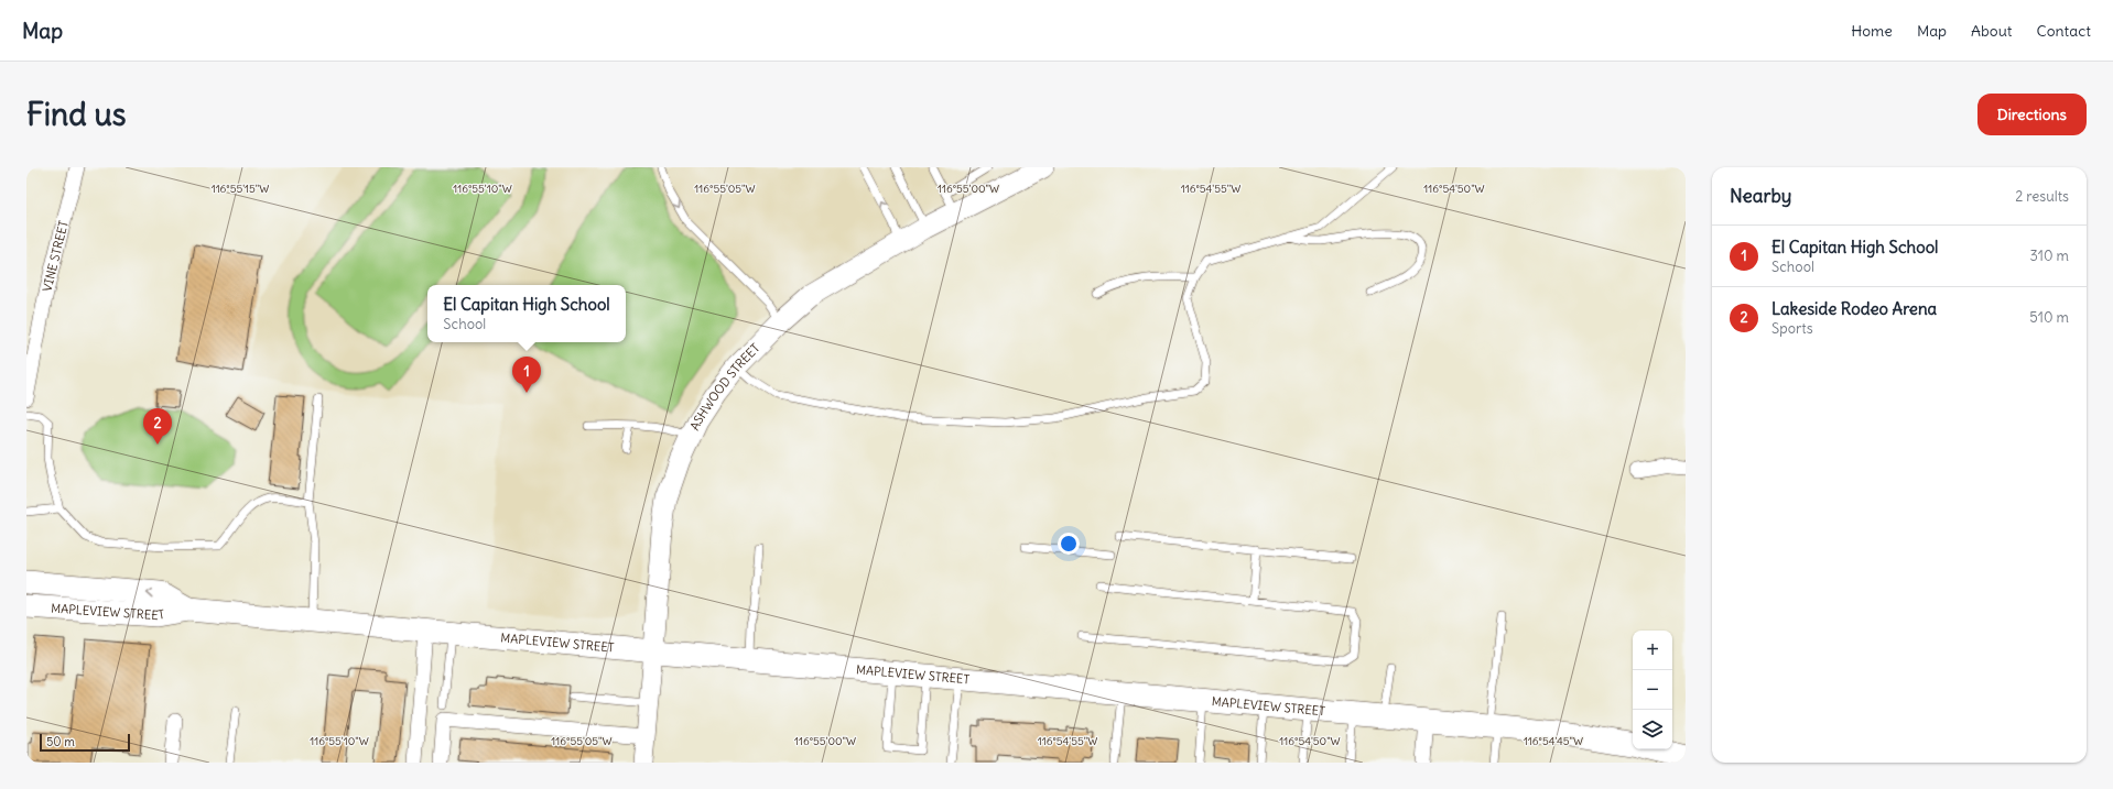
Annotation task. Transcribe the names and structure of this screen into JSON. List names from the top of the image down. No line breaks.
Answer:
{"streets":{"main road":["ASHWOOD STREET","MAPLEVIEW STREET"],"street":["VINE STREET"]},"crossings":[["ASHWOOD STREET","MAPLEVIEW STREET"]],"scale_bar":"50 m","page":{"header":"Map","nav":["Home","Map","About","Contact"],"buttons":"Directions","title":"Find us","heading":["Nearby","2 results"],"list":[{"mark":"1","name":"El Capitan High School","note":"School","value":"310 m"},{"mark":"2","name":"Lakeside Rodeo Arena","note":"Sports","value":"510 m"}],"popup":["El Capitan High School","School"],"pins":["1","2"],"map_buttons":["+","−"],"scale":"50 m"},"coordinates":["116°55'05\"W","116°54'50\"W","116°55'15\"W","116°55'10\"W","116°55'00\"W","116°54'55\"W","116°54'45\"W"]}
